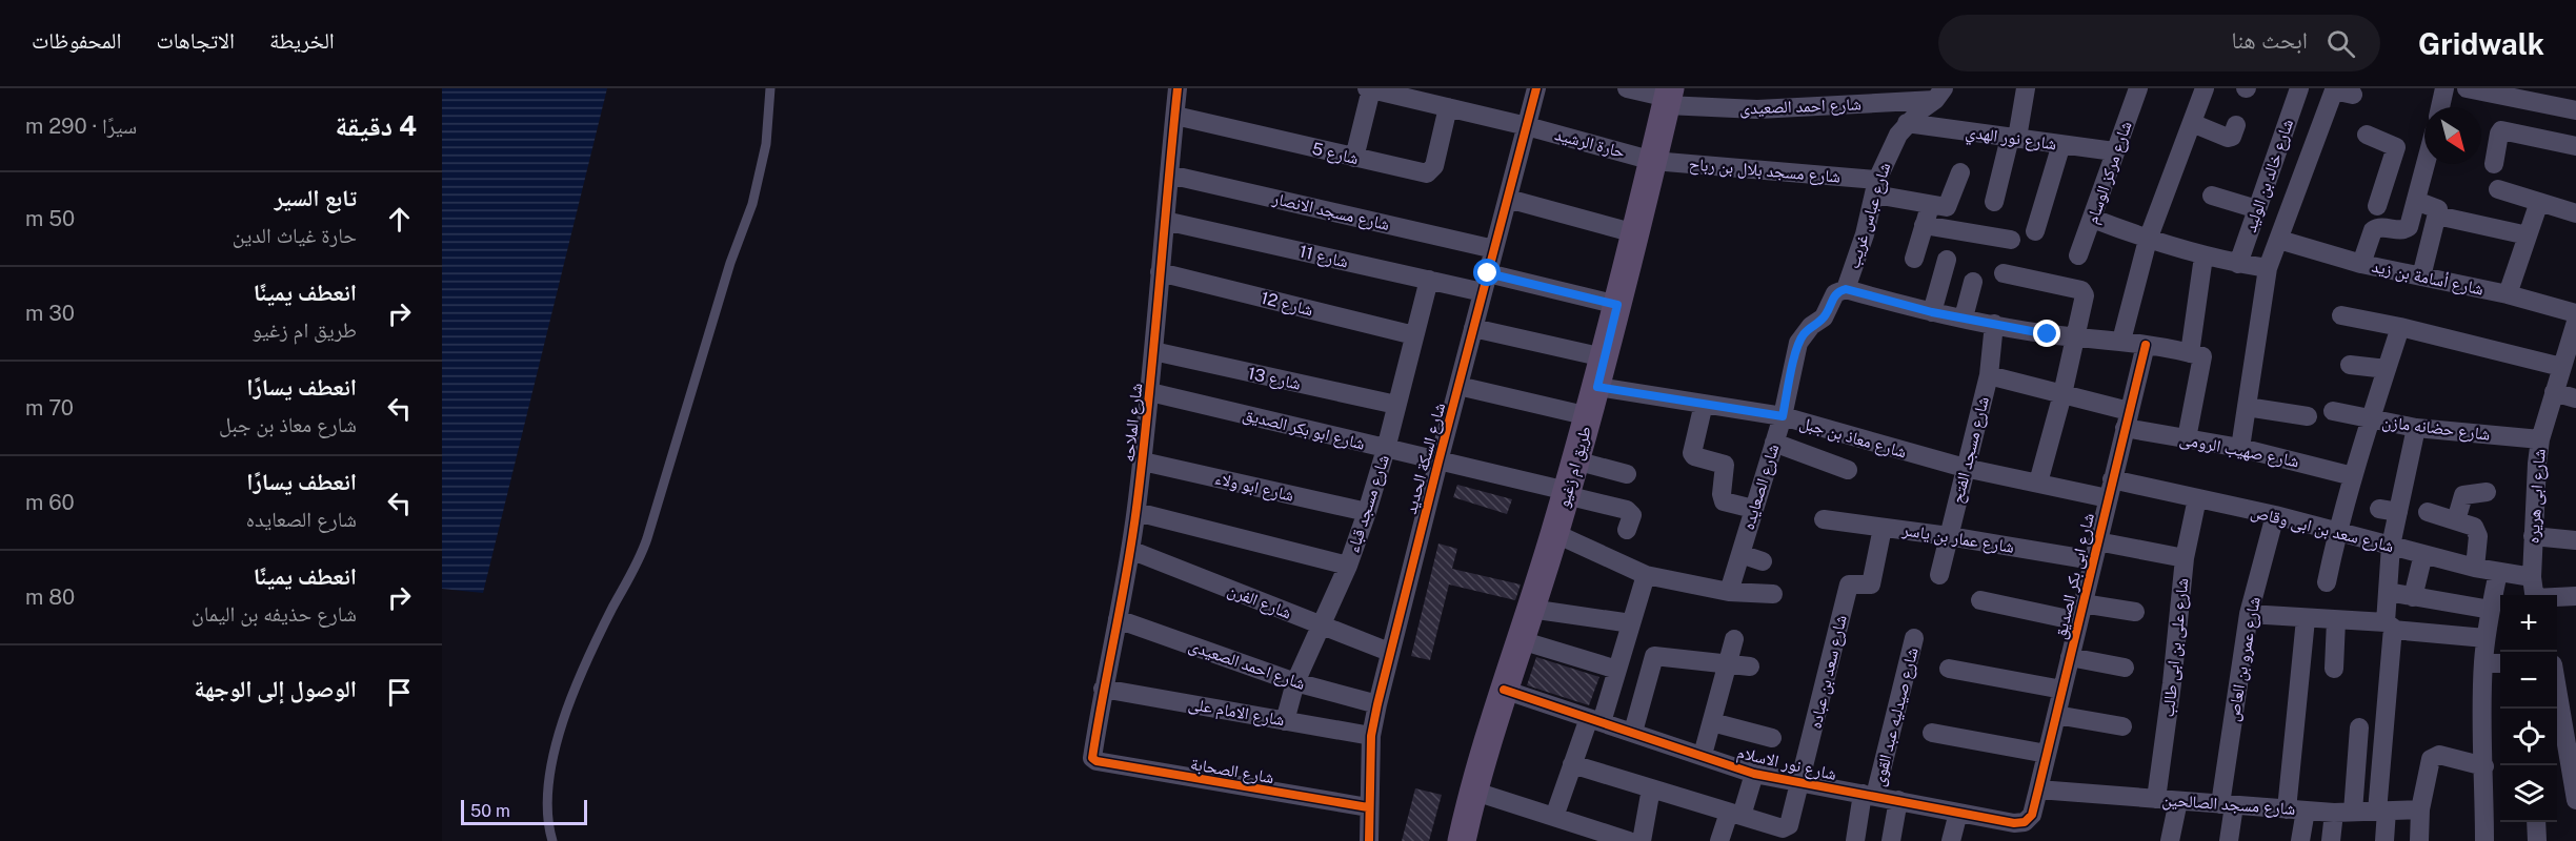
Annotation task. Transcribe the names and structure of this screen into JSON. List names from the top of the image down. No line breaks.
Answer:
{"streets":{"main road":["طريق ام زغيو"],"street":["شارع احمد الصعيدى","شارع نور الهدي","حارة الرشيد","شارع 5","شارع مسجد بلال بن رباح","شارع مركز الوسام","شارع خالد بن الوليد","شارع مسجد الانصار","شارع عباس غريب","شارع 11","شارع أسامة بن زيد","شارع 12","شارع 13","شارع الملاحه","شارع حضانه مازن","شارع ابو بكر الصديق","شارع معاذ بن جبل","شارع مسجد الفتح","شارع صهيب الرومى","شارع السكة الحديد","شارع ابو ولاء","شارع الصعايده","شارع ابى هريره","شارع مسجد قباء","شارع سعد بن ابى وقاص","شارع عمار بن ياسر","شارع ابى بكر الصديق","شارع الفرن","شارع على بن ابى طالب","شارع عمرو بن العاص","شارع سعد بن عباده","شارع الامام على","شارع صيدليه عبد القوى","شارع نور الاسلام","شارع الصحابة","شارع مسجد الصالحين"]},"crossings":[["شارع احمد الصعيدى","شارع عباس غريب"],["شارع احمد الصعيدى","شارع الملاحه"],["شارع احمد الصعيدى","شارع السكة الحديد"],["شارع احمد الصعيدى","طريق ام زغيو"],["شارع احمد الصعيدى","شارع مسجد قباء"],["شارع نور الهدي","شارع مركز الوسام"],["شارع نور الهدي","شارع عباس غريب"],["حارة الرشيد","شارع 5"],["حارة الرشيد","شارع مسجد بلال بن رباح"],["حارة الرشيد","شارع السكة الحديد"],["حارة الرشيد","طريق ام زغيو"],["شارع 5","شارع الملاحه"],["شارع مسجد بلال بن رباح","شارع عباس غريب"],["شارع مسجد بلال بن رباح","طريق ام زغيو"],["شارع مسجد الانصار","شارع الملاحه"],["شارع مسجد الانصار","شارع السكة الحديد"],["شارع عباس غريب","شارع الصعايده"],["شارع 11","شارع الملاحه"],["شارع 11","شارع السكة الحديد"],["شارع 11","طريق ام زغيو"],["شارع 11","شارع مسجد قباء"],["شارع 12","شارع الملاحه"],["شارع 12","شارع مسجد قباء"],["شارع 13","شارع الملاحه"],["شارع 13","شارع مسجد قباء"],["شارع الملاحه","شارع ابو بكر الصديق"],["شارع الملاحه","شارع ابو ولاء"],["شارع الملاحه","شارع الفرن"],["شارع الملاحه","شارع الامام على"],["شارع الملاحه","شارع الصحابة"],["شارع حضانه مازن","شارع ابى هريره"],["شارع ابو بكر الصديق","شارع السكة الحديد"],["شارع ابو بكر الصديق","طريق ام زغيو"],["شارع ابو بكر الصديق","شارع مسجد قباء"],["شارع معاذ بن جبل","شارع مسجد الفتح"],["شارع معاذ بن جبل","طريق ام زغيو"],["شارع معاذ بن جبل","شارع الصعايده"],["شارع معاذ بن جبل","شارع ابى بكر الصديق"],["شارع مسجد الفتح","شارع عمار بن ياسر"],["شارع صهيب الرومى","شارع ابى بكر الصديق"],["شارع السكة الحديد","شارع الفرن"],["شارع السكة الحديد","شارع الامام على"],["شارع السكة الحديد","شارع الصحابة"],["طريق ام زغيو","شارع نور الاسلام"],["شارع ابو ولاء","شارع مسجد قباء"],["شارع ابى هريره","شارع سعد بن ابى وقاص"],["شارع مسجد قباء","شارع الفرن"],["شارع مسجد قباء","شارع الامام على"],["شارع سعد بن ابى وقاص","شارع ابى بكر الصديق"],["شارع سعد بن ابى وقاص","شارع على بن ابى طالب"],["شارع سعد بن ابى وقاص","شارع عمرو بن العاص"],["شارع عمار بن ياسر","شارع ابى بكر الصديق"],["شارع عمار بن ياسر","شارع سعد بن عباده"],["شارع ابى بكر الصديق","شارع نور الاسلام"],["شارع ابى بكر الصديق","شارع مسجد الصالحين"],["شارع على بن ابى طالب","شارع مسجد الصالحين"],["شارع عمرو بن العاص","شارع مسجد الصالحين"],["شارع سعد بن عباده","شارع نور الاسلام"],["شارع صيدليه عبد القوى","شارع نور الاسلام"]],"scale_bar":"50 m","north":"bottom right","page":{"header":"Gridwalk","search":"ابحث هنا","nav":["الخريطة","الاتجاهات","المحفوظات"],"heading":["4 دقيقة","سيرًا · 290 m"],"list":[["تابع السير","حارة غياث الدين","50 m"],["انعطف يمينًا","طريق ام زغيو","30 m"],["انعطف يسارًا","شارع معاذ بن جبل","70 m"],["انعطف يسارًا","شارع الصعايده","60 m"],["انعطف يمينًا","شارع حذيفه بن اليمان","80 m"],"الوصول إلى الوجهة"],"map_buttons":["+","−"],"scale":"50 m"}}
